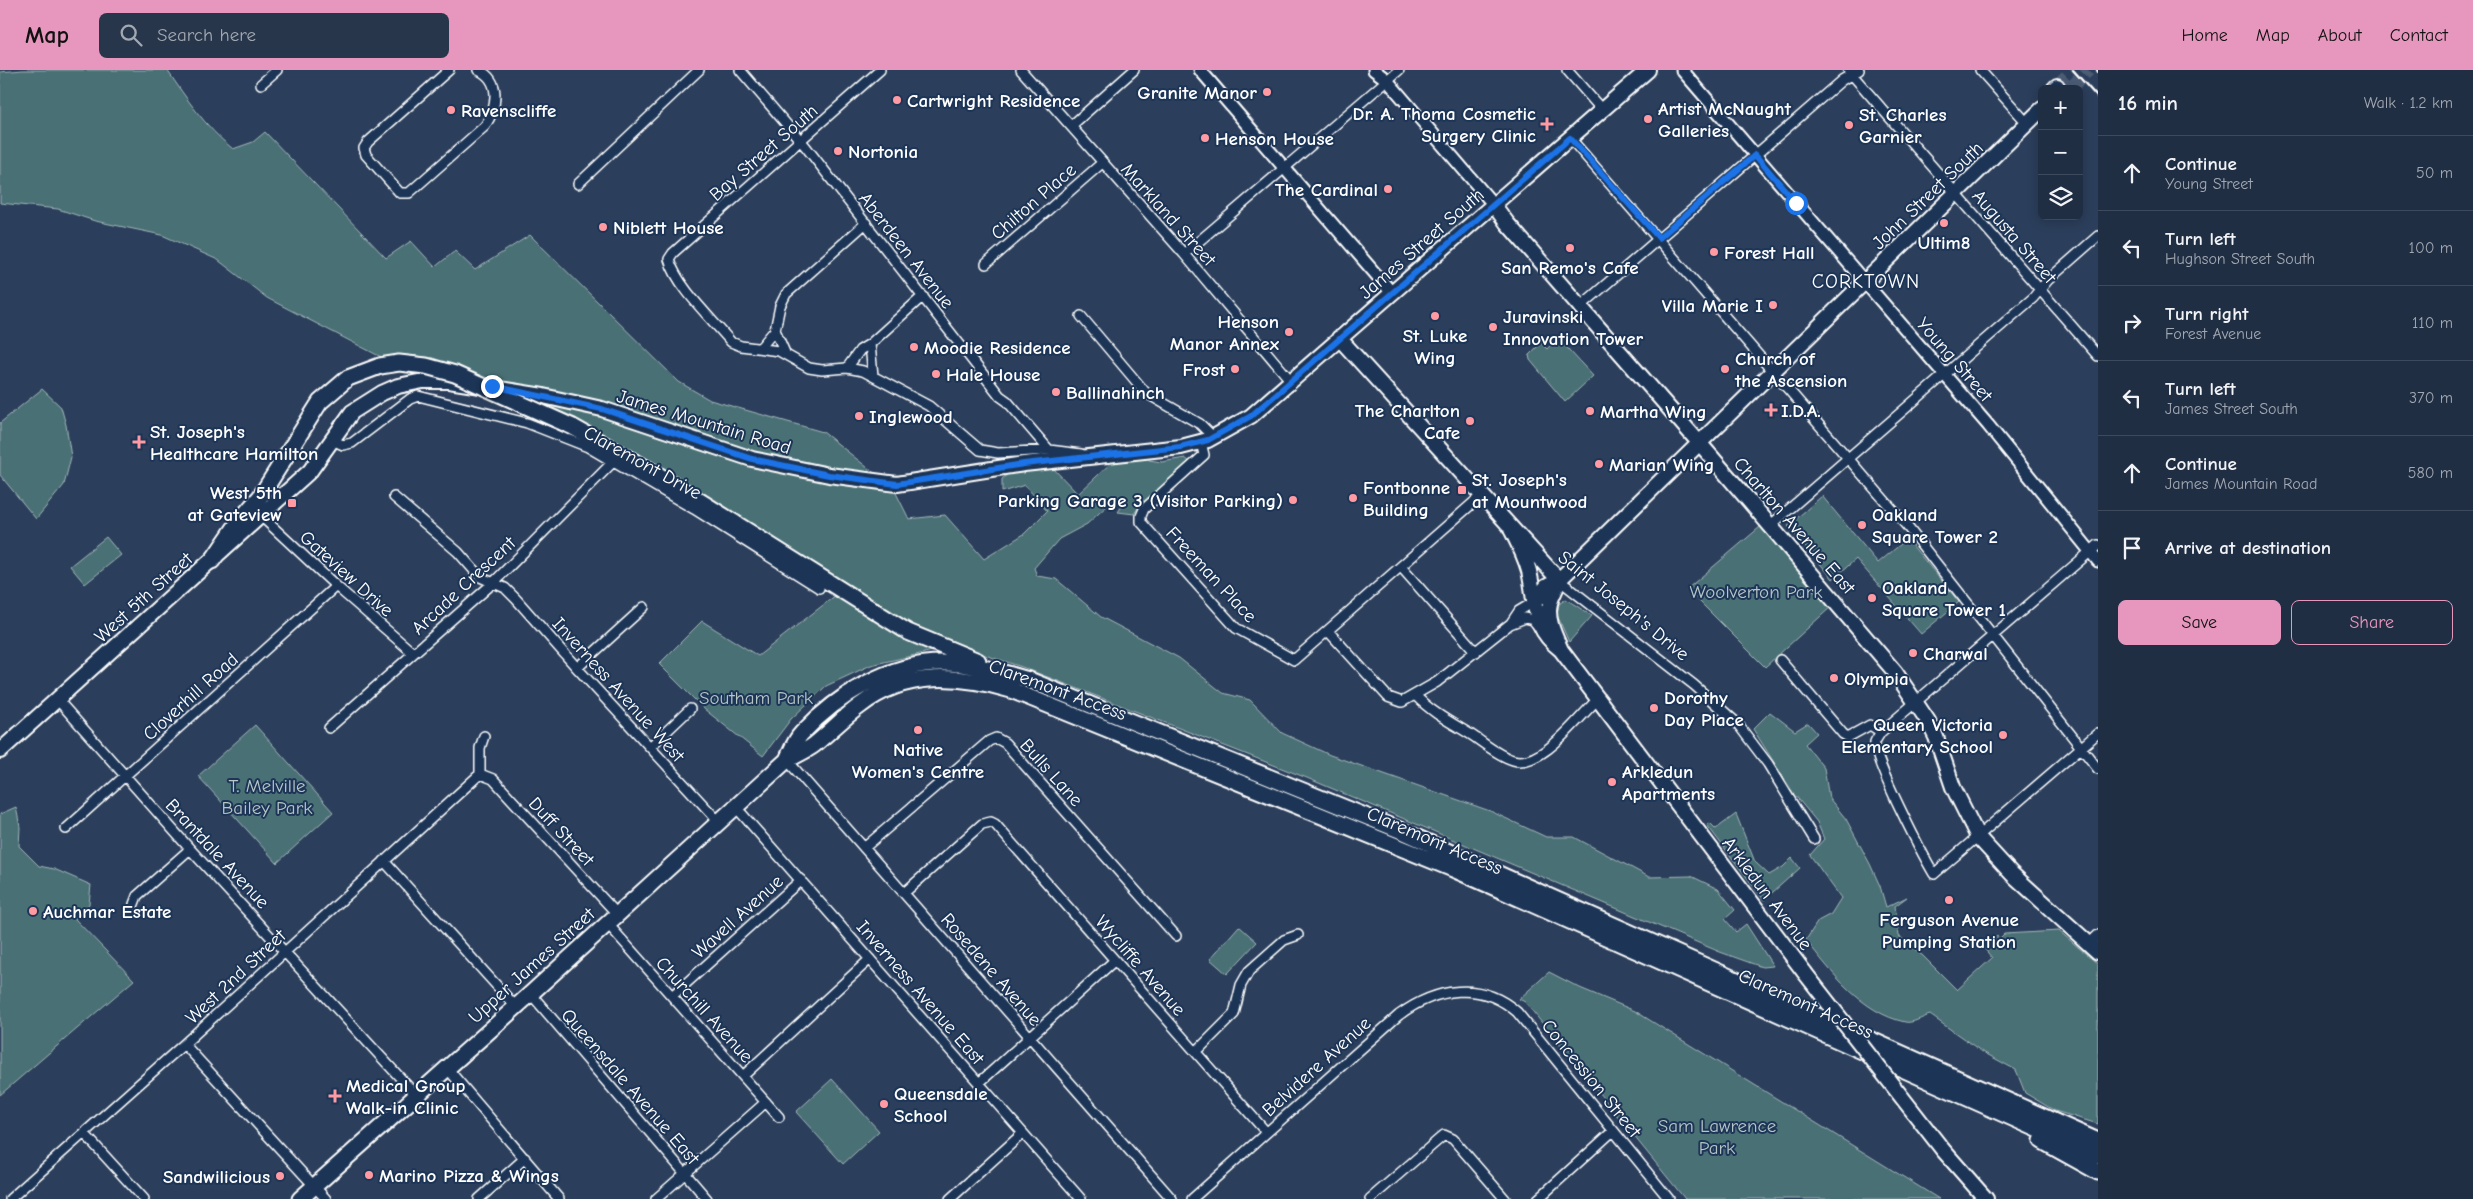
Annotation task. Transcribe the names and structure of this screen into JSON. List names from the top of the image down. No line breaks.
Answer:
{"streets":{"main road":["John Street South","James Street South","James Mountain Road","Charlton Avenue East","West 5th Street","Saint Joseph's Drive","Claremont Access","Arkledun Avenue","Upper James Street"],"street":["Bay Street South","Chilton Place","Markland Street","Augusta Street","Aberdeen Avenue","Young Street","Claremont Drive","Gateview Drive","Freeman Place","Arcade Crescent","Inverness Avenue West","Cloverhill Road","Bulls Lane","Duff Street","Brantdale Avenue","Wavell Avenue","Wycliffe Avenue","Rosedene Avenue","West 2nd Street","Inverness Avenue East","Churchill Avenue","Belvidere Avenue","Concession Street","Queensdale Avenue East"]},"crossings":[["Bay Street South","Aberdeen Avenue"],["John Street South","Augusta Street"],["John Street South","Young Street"],["John Street South","Charlton Avenue East"],["John Street South","Saint Joseph's Drive"],["John Street South","Arkledun Avenue"],["Chilton Place","Markland Street"],["Markland Street","James Street South"],["James Street South","James Mountain Road"],["James Street South","Charlton Avenue East"],["James Street South","Freeman Place"],["James Street South","Saint Joseph's Drive"],["James Mountain Road","Claremont Drive"],["James Mountain Road","Freeman Place"],["James Mountain Road","West 5th Street"],["Claremont Drive","Arcade Crescent"],["Gateview Drive","Arcade Crescent"],["Gateview Drive","West 5th Street"],["Gateview Drive","Cloverhill Road"],["Arcade Crescent","Inverness Avenue West"],["West 5th Street","Brantdale Avenue"],["Saint Joseph's Drive","Arkledun Avenue"],["Inverness Avenue West","Upper James Street"],["Claremont Access","Upper James Street"],["Claremont Access","Rosedene Avenue"],["Cloverhill Road","Brantdale Avenue"],["Bulls Lane","Rosedene Avenue"],["Duff Street","Upper James Street"],["Duff Street","West 2nd Street"],["Duff Street","Churchill Avenue"],["Brantdale Avenue","Upper James Street"],["Brantdale Avenue","West 2nd Street"],["Wavell Avenue","Inverness Avenue East"],["Wavell Avenue","Churchill Avenue"],["Upper James Street","Rosedene Avenue"],["Upper James Street","Inverness Avenue East"],["Upper James Street","Churchill Avenue"],["Upper James Street","Queensdale Avenue East"],["Wycliffe Avenue","Rosedene Avenue"],["Wycliffe Avenue","Belvidere Avenue"],["Belvidere Avenue","Concession Street"]],"districts":["CORKTOWN"],"parks":["Woolverton Park","Southam Park","T. Melville Bailey Park","Sam Lawrence Park"],"places":{"other":["Granite Manor","Cartwright Residence","Ravenscliffe","Artist McNaught Galleries","St. Charles Garnier","Henson House","Nortonia","The Cardinal","Ultim8","Niblett House","San Remo's Cafe","Forest Hall","Villa Marie I","St. Luke Wing","Juravinski Innovation Tower","Henson Manor Annex","Moodie Residence","Frost","Church of the Ascension","Hale House","Ballinahinch","Martha Wing","Inglewood","The Charlton Cafe","Marian Wing","Fontbonne Building","Parking Garage 3 (Visitor Parking)","Oakland Square Tower 2","Oakland Square Tower 1","Charwal","Olympia","Dorothy Day Place","Native Women's Centre","Queen Victoria Elementary School","Arkledun Apartments","Ferguson Avenue Pumping Station","Auchmar Estate","Queensdale School","Marino Pizza & Wings","Sandwilicious"],"health":["Dr. A. Thoma Cosmetic Surgery Clinic","I.D.A.","St. Joseph's Healthcare Hamilton","Medical Group Walk-in Clinic"],"transit":["St. Joseph's at Mountwood","West 5th at Gateview"]},"page":{"header":"Map","search":"Search here","nav":["Home","Map","About","Contact"],"heading":["16 min","Walk · 1.2 km"],"map_buttons":["+","−"],"list":[["Continue","Young Street","50 m"],["Turn left","Hughson Street South","100 m"],["Turn right","Forest Avenue","110 m"],["Turn left","James Street South","370 m"],["Continue","James Mountain Road","580 m"],"Arrive at destination"],"buttons":["Save","Share"]}}
